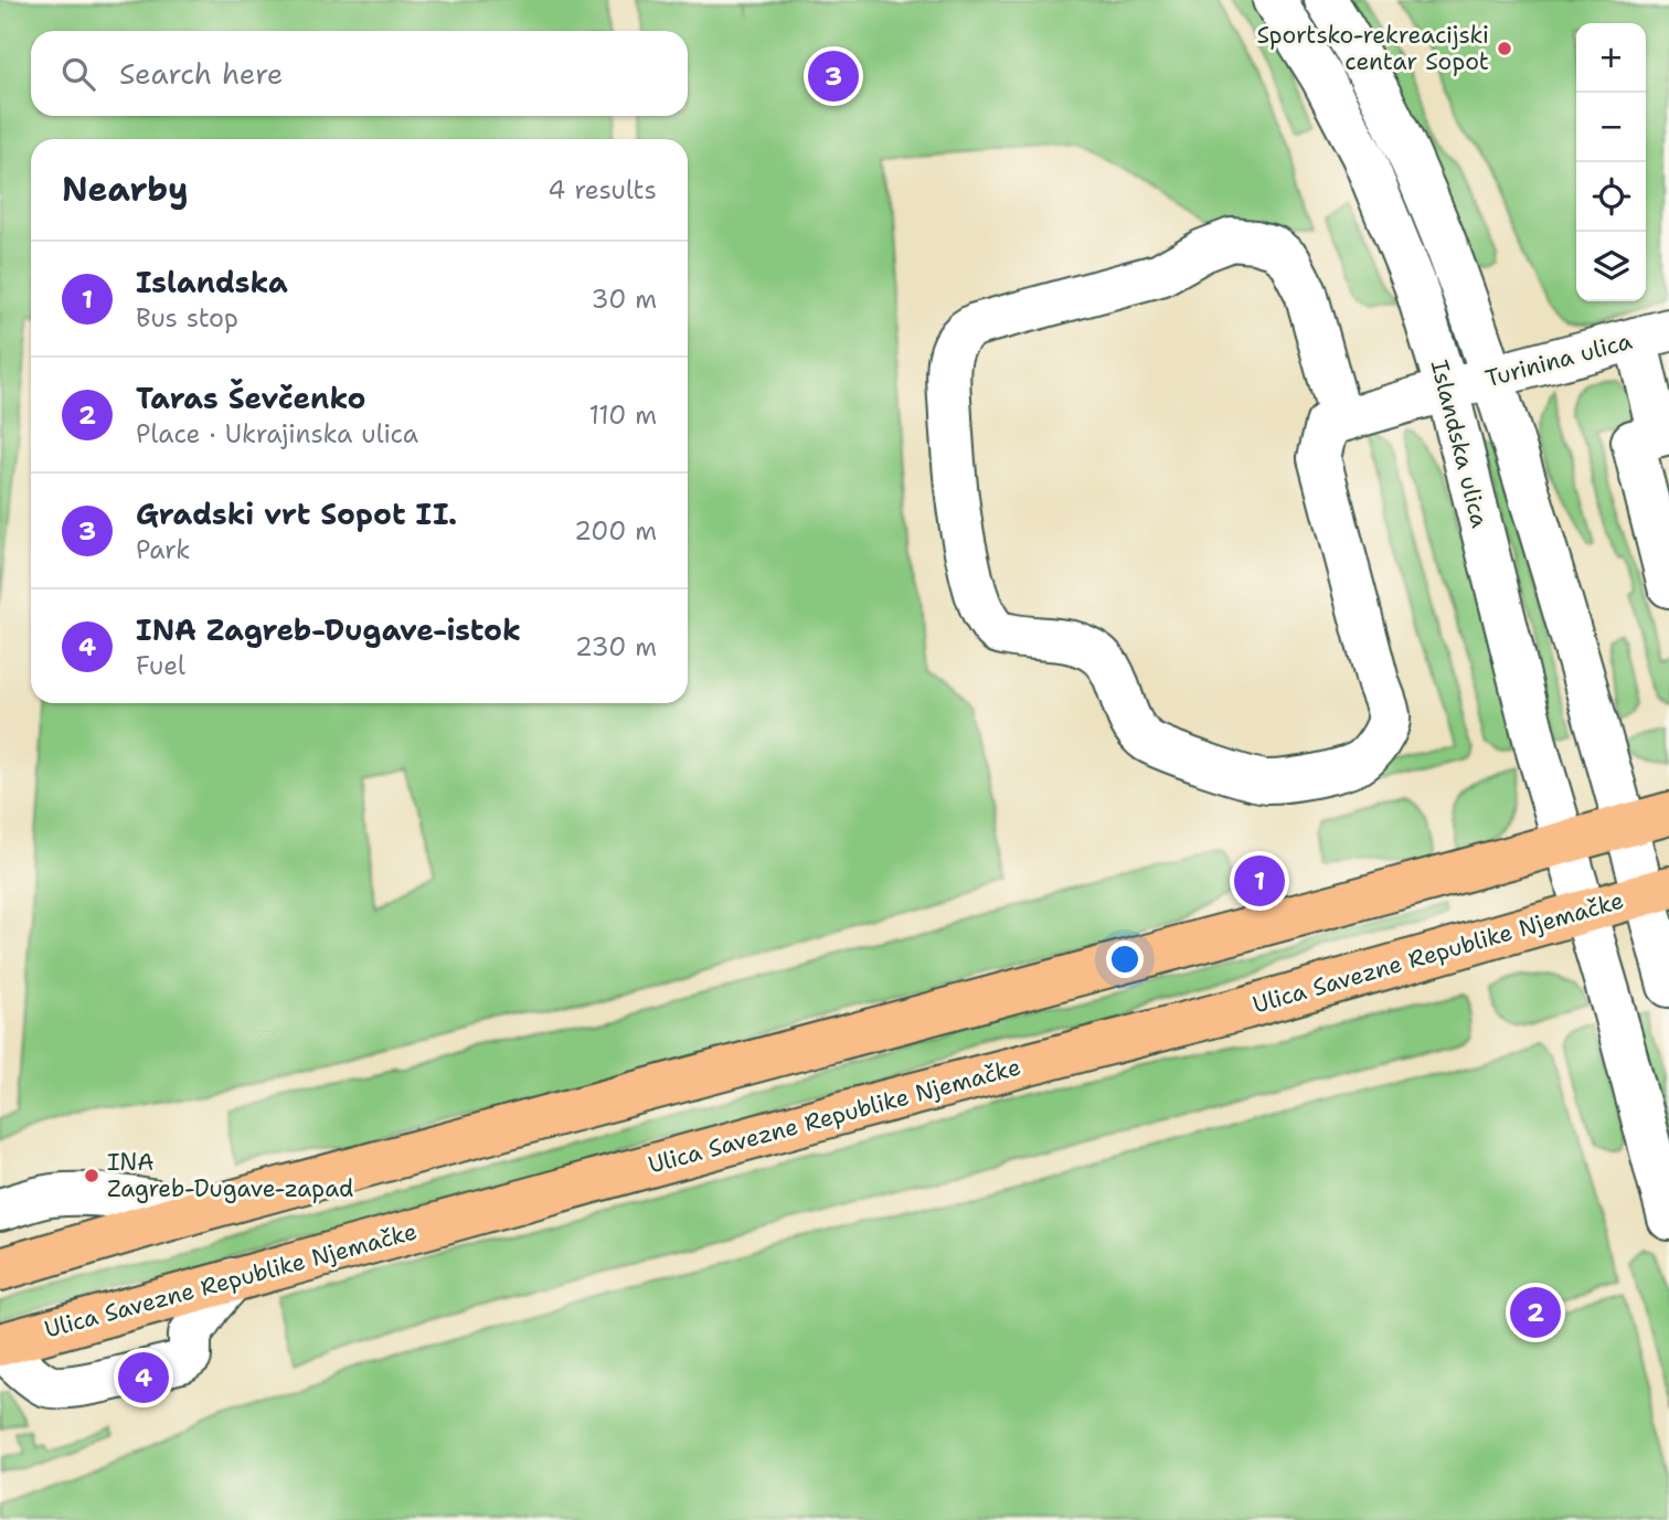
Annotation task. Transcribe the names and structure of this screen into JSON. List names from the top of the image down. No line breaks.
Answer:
{"streets":{"main road":["Ulica Savezne Republike Njemačke"],"street":["Turinina ulica","Islandska ulica"]},"crossings":[["Turinina ulica","Islandska ulica"],["Islandska ulica","Ulica Savezne Republike Njemačke"]],"places":["Sportsko-rekreacijski centar Sopot","INA Zagreb-Dugave-zapad"],"page":{"map_buttons":["+","−"],"search":"Search here","pins":["3","1","2","4"],"heading":["Nearby","4 results"],"list":[{"mark":"1","name":"Islandska","note":"Bus stop","value":"30 m"},{"mark":"2","name":"Taras Ševčenko","note":"Place · Ukrajinska ulica","value":"110 m"},{"mark":"3","name":"Gradski vrt Sopot II.","note":"Park","value":"200 m"},{"mark":"4","name":"INA Zagreb-Dugave-istok","note":"Fuel","value":"230 m"}]}}
